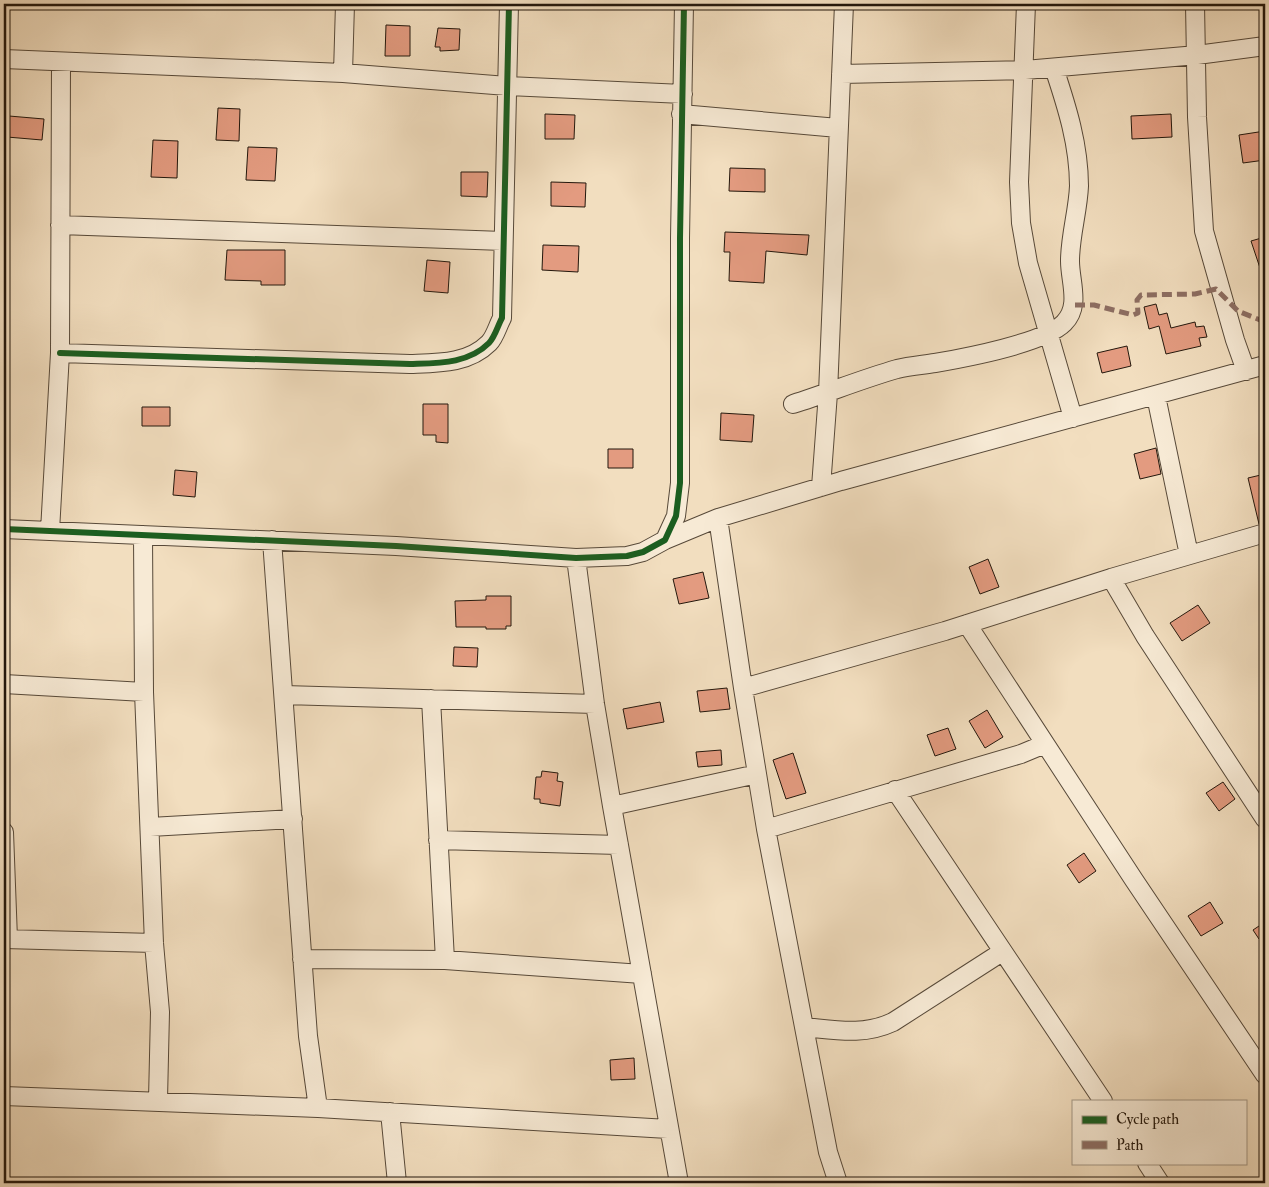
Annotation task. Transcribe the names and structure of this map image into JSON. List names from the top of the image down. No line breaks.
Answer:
{"legend":["Cycle path","Path"]}
